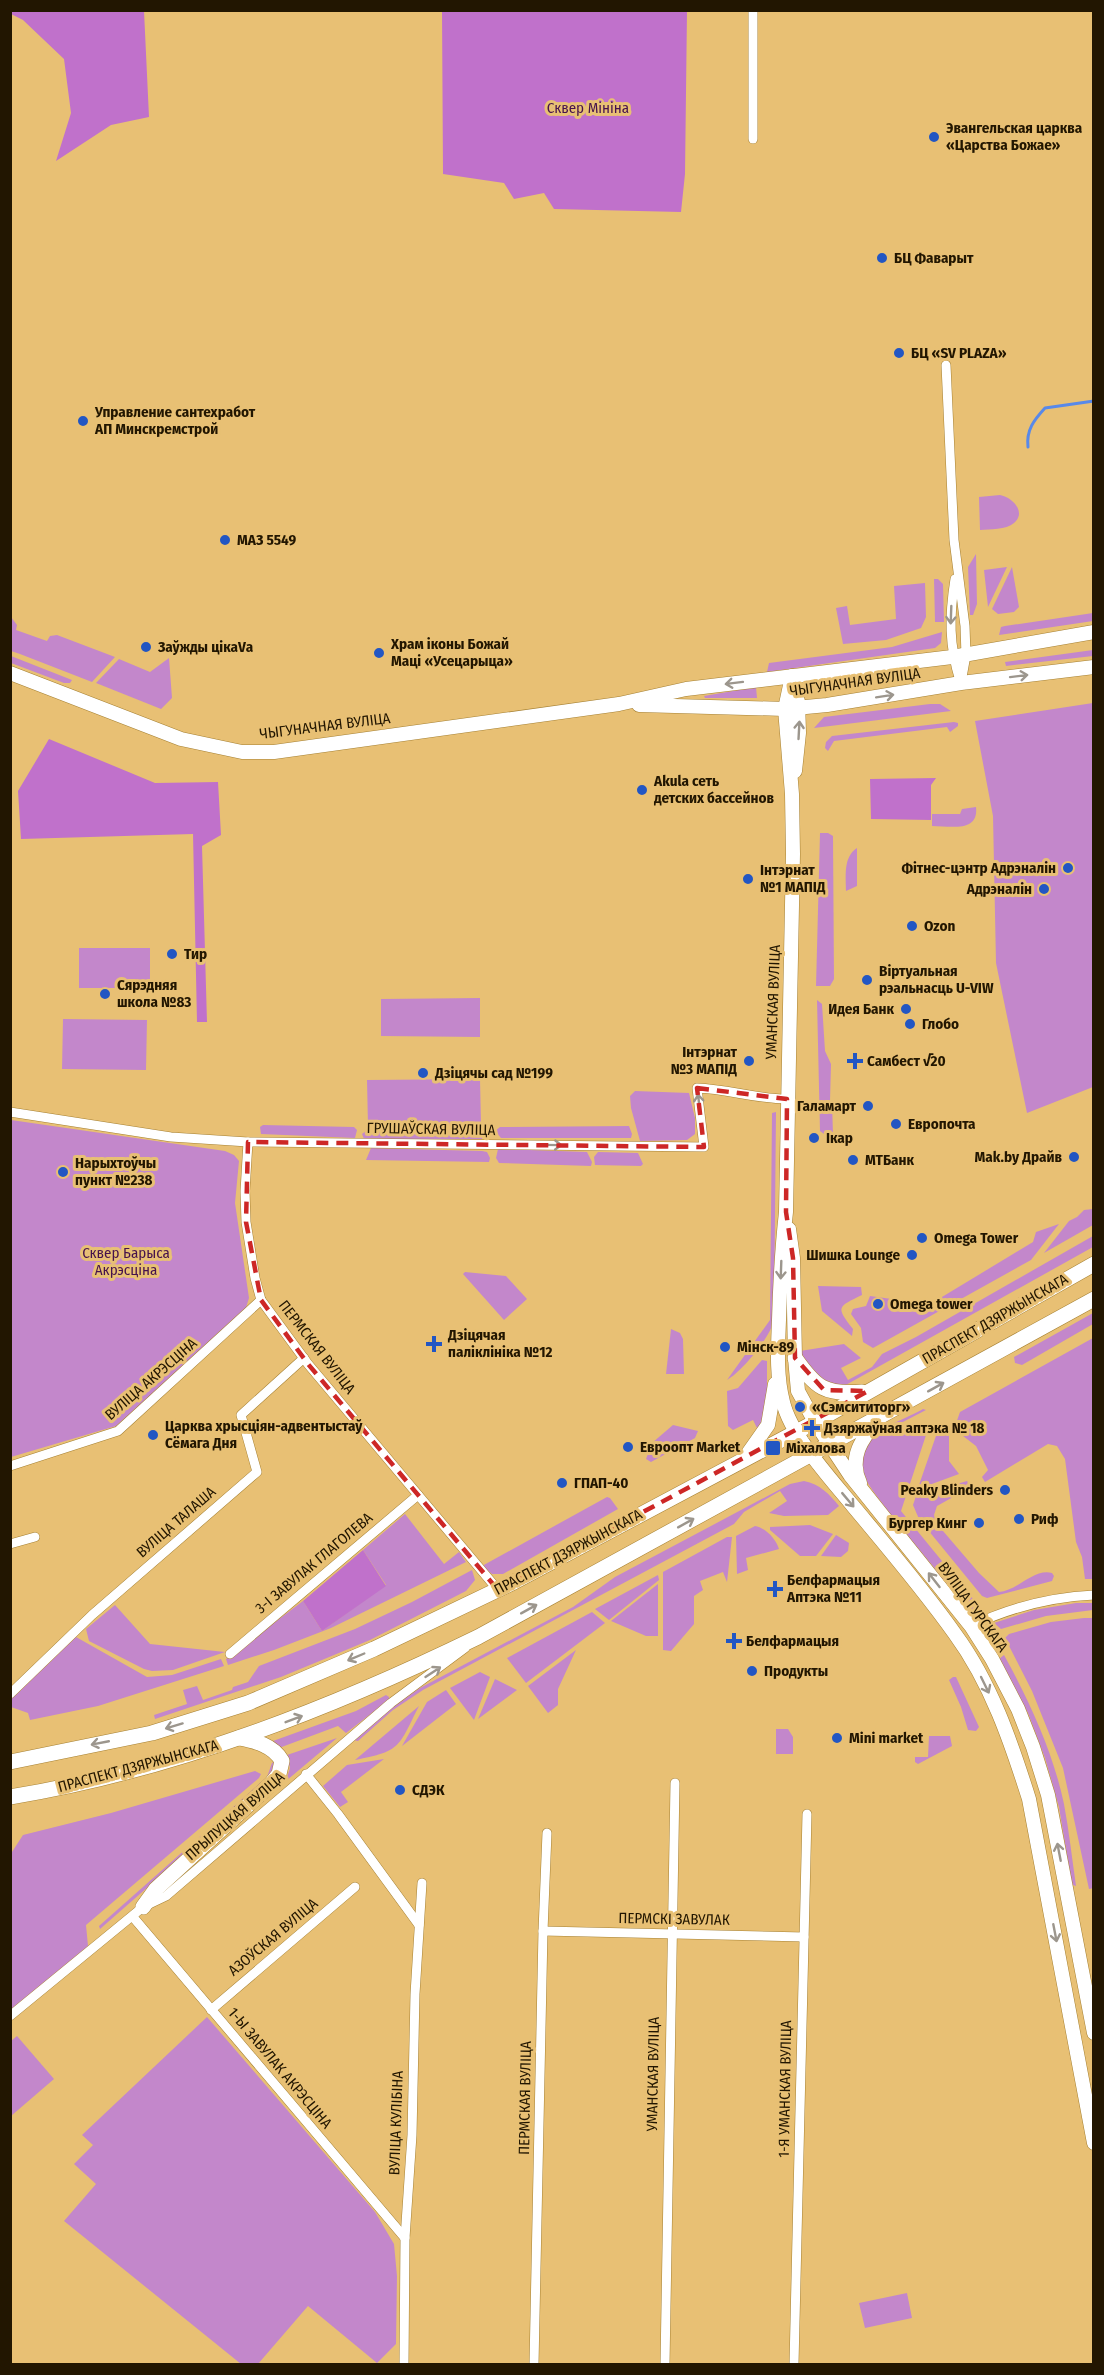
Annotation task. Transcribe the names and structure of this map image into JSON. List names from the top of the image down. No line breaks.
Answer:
{"streets":{"main road":["ЧЫГУНАЧНАЯ ВУЛІЦА","УМАНСКАЯ ВУЛІЦА","ПРАСПЕКТ ДЗЯРЖЫНСКАГА","ВУЛІЦА ГУРСКАГА"],"street":["ГРУШАЎСКАЯ ВУЛІЦА","ПЕРМСКАЯ ВУЛІЦА","ВУЛІЦА АКРЭСЦІНА","ВУЛІЦА ТАЛАША","3-І ЗАВУЛАК ГЛАГОЛЕВА","ПРЫЛУЦКАЯ ВУЛІЦА","ПЕРМСКІ ЗАВУЛАК","АЗОЎСКАЯ ВУЛІЦА","1-Ы ЗАВУЛАК АКРЭСЦІНА","1-Я УМАНСКАЯ ВУЛІЦА","ВУЛІЦА КУЛІБІНА"]},"crossings":[["ЧЫГУНАЧНАЯ ВУЛІЦА","УМАНСКАЯ ВУЛІЦА"],["УМАНСКАЯ ВУЛІЦА","ГРУШАЎСКАЯ ВУЛІЦА"],["УМАНСКАЯ ВУЛІЦА","ПРАСПЕКТ ДЗЯРЖЫНСКАГА"],["УМАНСКАЯ ВУЛІЦА","ВУЛІЦА ГУРСКАГА"],["УМАНСКАЯ ВУЛІЦА","ПЕРМСКІ ЗАВУЛАК"],["ГРУШАЎСКАЯ ВУЛІЦА","ПЕРМСКАЯ ВУЛІЦА"],["ПРАСПЕКТ ДЗЯРЖЫНСКАГА","ПЕРМСКАЯ ВУЛІЦА"],["ПРАСПЕКТ ДЗЯРЖЫНСКАГА","ВУЛІЦА ГУРСКАГА"],["ПРАСПЕКТ ДЗЯРЖЫНСКАГА","ПРЫЛУЦКАЯ ВУЛІЦА"],["ПЕРМСКАЯ ВУЛІЦА","ВУЛІЦА АКРЭСЦІНА"],["ПЕРМСКАЯ ВУЛІЦА","ВУЛІЦА ТАЛАША"],["ПЕРМСКАЯ ВУЛІЦА","3-І ЗАВУЛАК ГЛАГОЛЕВА"],["ПЕРМСКАЯ ВУЛІЦА","ПЕРМСКІ ЗАВУЛАК"],["ПРЫЛУЦКАЯ ВУЛІЦА","1-Ы ЗАВУЛАК АКРЭСЦІНА"],["ПЕРМСКІ ЗАВУЛАК","1-Я УМАНСКАЯ ВУЛІЦА"],["АЗОЎСКАЯ ВУЛІЦА","1-Ы ЗАВУЛАК АКРЭСЦІНА"],["1-Ы ЗАВУЛАК АКРЭСЦІНА","ВУЛІЦА КУЛІБІНА"]],"one_way":["ГРУШАЎСКАЯ ВУЛІЦА","ПРЫЛУЦКАЯ ВУЛІЦА"],"parks":["Сквер Мініна","Сквер Барыса Акрэсціна"],"places":{"other":["Эвангельская царква «Царства Божае»","БЦ Фаварыт","БЦ «SV PLAZA»","Управление сантехработ АП Минскремстрой","МАЗ 5549","Заўжды цікаVа","Храм іконы Божай Маці «Усецарыца»","Akula сеть детских бассейнов","Фітнес-цэнтр Адрэналін","Інтэрнат №1 МАПІД","Адрэналін","Ozon","Тир","Віртуальная рэальнасць U-VIW","Сярэдняя школа №83","Идея Банк","Глобо","Інтэрнат №3 МАПІД","Дзіцячы сад №199","Галамарт","Европочта","Ікар","Маk.by Драйв","МТБанк","Нарыхтоўчы пункт №238","Omega Tower","Шишка Lounge","Omega tower","Мінск-89","«Сэмсититорг»","Царква хрысціян-адвентыстаў Сёмага Дня","Евроопт Market","ГПАП-40","Peaky Blinders","Риф","Бургер Кинг","Продукты","Mini market","СДЭК"],"health":["Самбест √20","Дзіцячая паліклініка №12","Дзяржаўная аптэка № 18","Белфармацыя Аптэка №11","Белфармацыя"],"transit":["Міхалова"]}}
